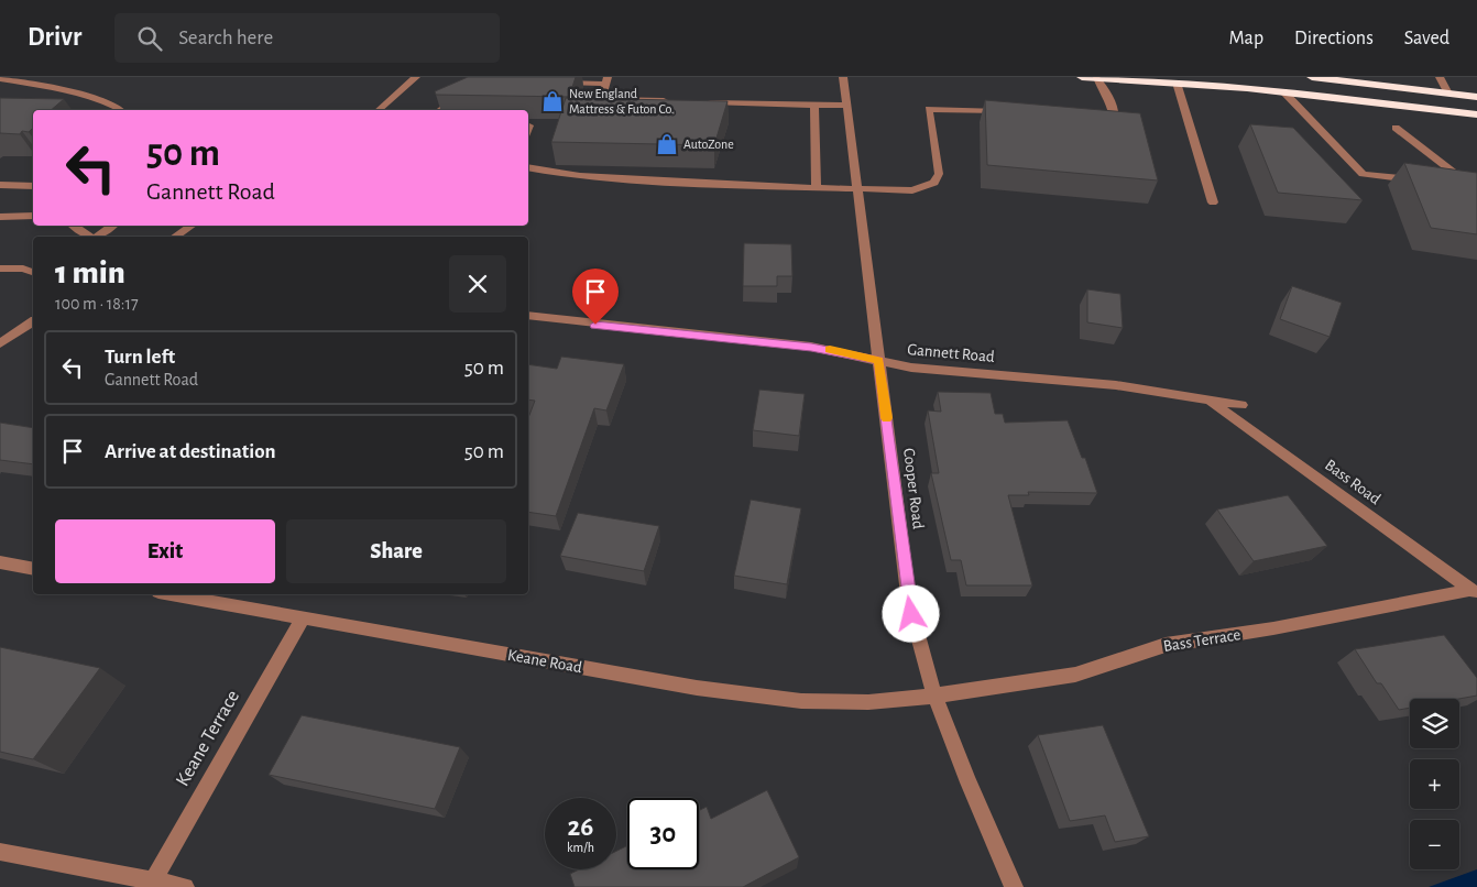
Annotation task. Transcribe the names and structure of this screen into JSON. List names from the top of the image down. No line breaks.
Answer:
{"streets":{"street":["Gannett Road","Bass Road","Cooper Road","Bass Terrace","Keane Road","Keane Terrace"]},"crossings":[["Gannett Road","Bass Road"],["Gannett Road","Cooper Road"],["Bass Road","Bass Terrace"],["Cooper Road","Bass Terrace"],["Cooper Road","Keane Road"],["Bass Terrace","Keane Road"],["Keane Road","Keane Terrace"]],"places":{"shop":["New England Mattress & Futon Co.","AutoZone"]},"page":{"header":"Drivr","search":"Search here","nav":["Map","Directions","Saved"],"turn":["50 m","Gannett Road"],"heading":["1 min","100 m · 18:17"],"list":[{"name":"Turn left","note":"Gannett Road","value":"50 m"},{"name":"Arrive at destination","value":"50 m"}],"buttons":["Exit","Share"],"map_buttons":["+","−"],"speed":"26 km/h","limit":"30"}}
